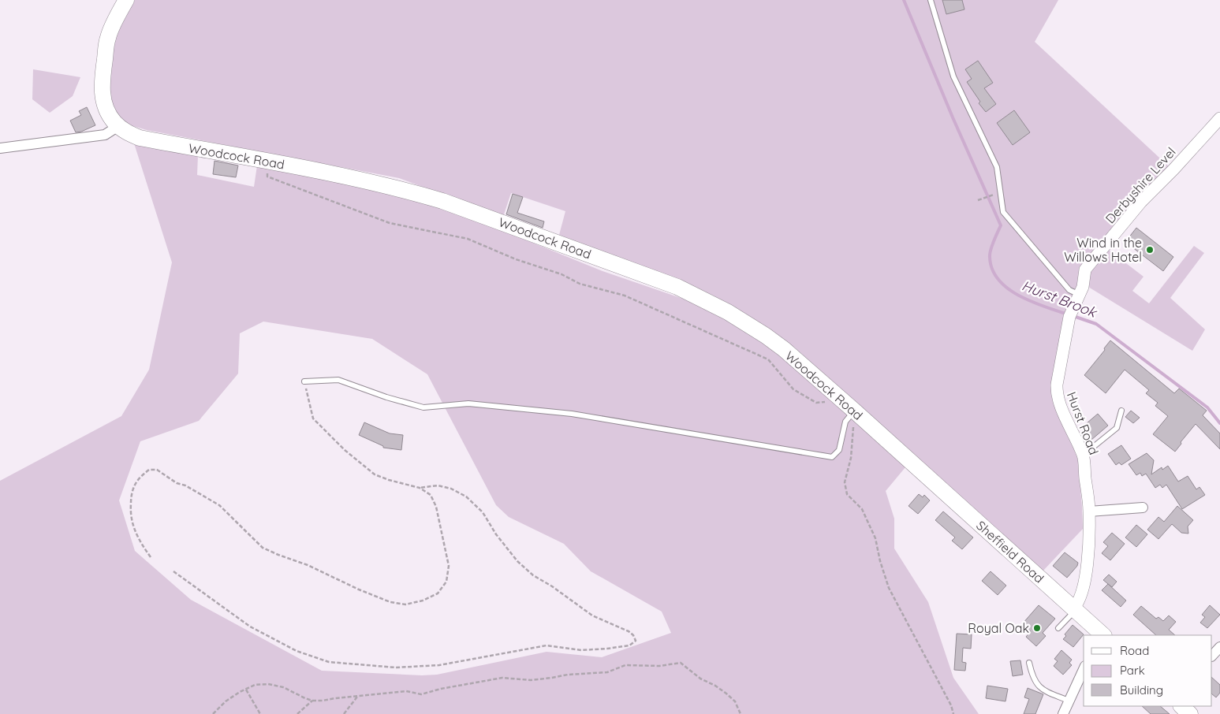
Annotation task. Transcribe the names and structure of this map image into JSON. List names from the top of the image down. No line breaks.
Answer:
{"streets":{"main road":["Woodcock Road","Sheffield Road"],"street":["Derbyshire Level","Hurst Road"]},"crossings":[["Woodcock Road","Sheffield Road"],["Derbyshire Level","Hurst Road"],["Hurst Road","Sheffield Road"]],"water":["Hurst Brook"],"places":["Wind in the Willows Hotel","Royal Oak"],"legend":["Road","Park","Building"]}
